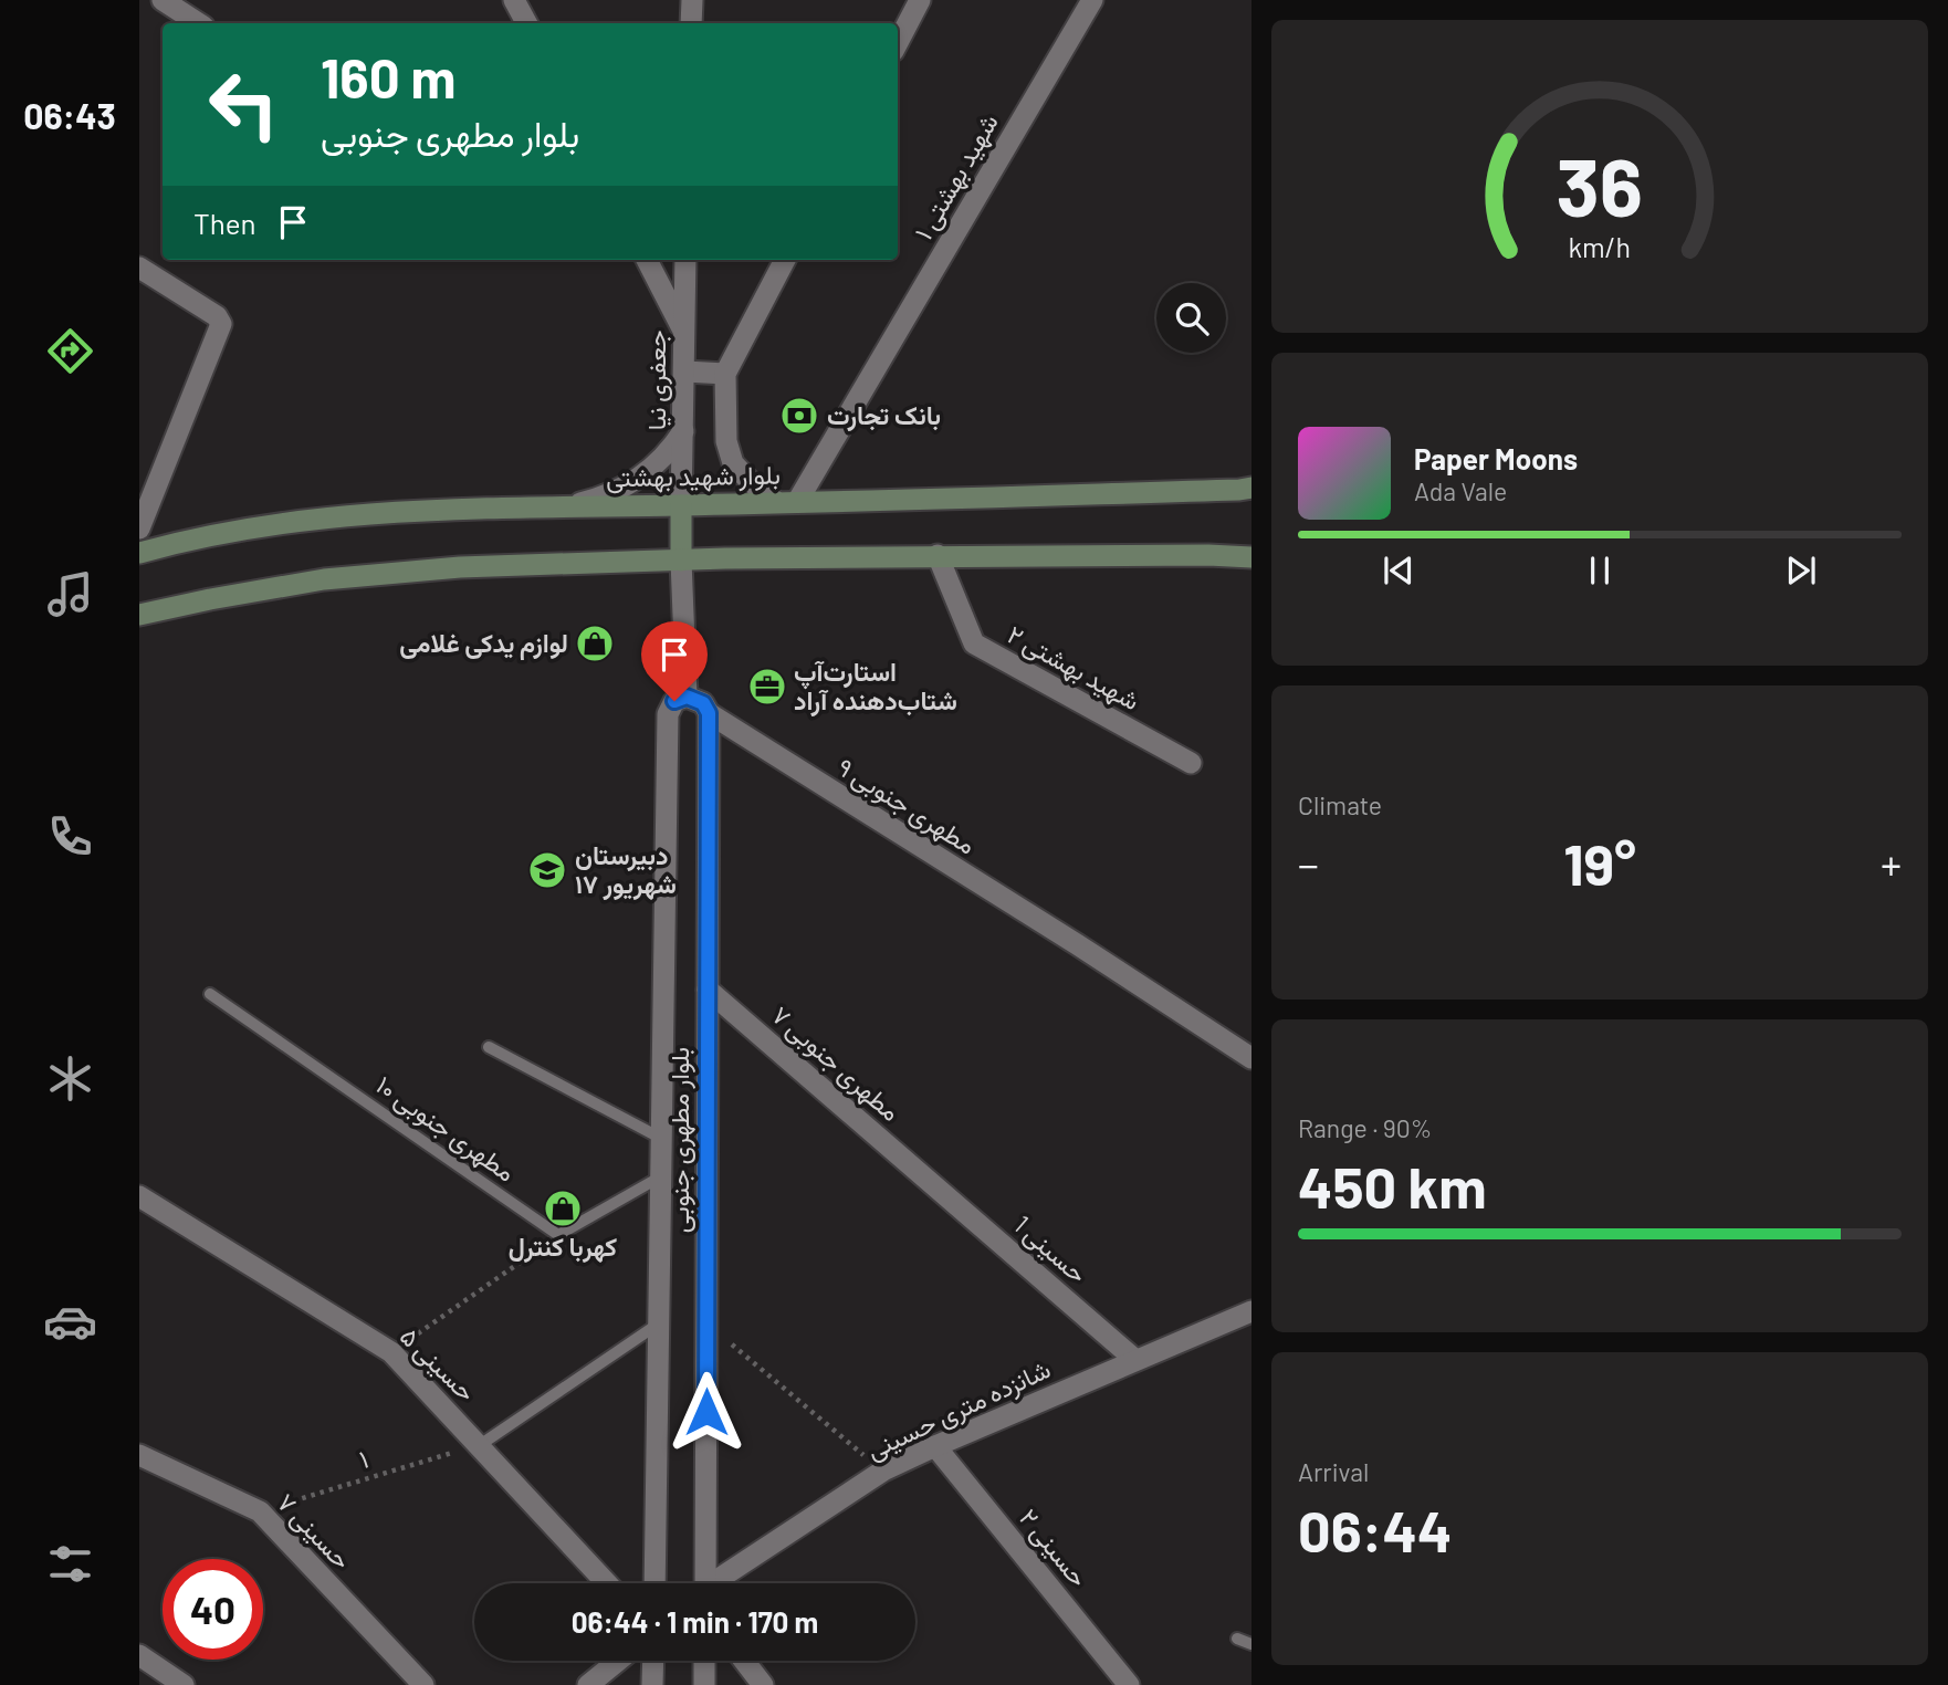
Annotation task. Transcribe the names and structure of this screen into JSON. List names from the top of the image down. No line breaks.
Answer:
{"streets":{"main road":["بلوار شهید بهشتی"],"street":["شهید بهشتی ۱","جعفری نیا","شهید بهشتی ۲","مطهری جنوبی ۹","مطهری جنوبی ۷","بلوار مطهری جنوبی","حسینی 1","حسینی ۵","شانزده متری حسینی","حسینی ۷","حسینی ۲"],"lane":["مطهری جنوبی ۱۰"],"path":["۱"]},"crossings":[["شهید بهشتی ۱","بلوار شهید بهشتی"],["جعفری نیا","بلوار شهید بهشتی"],["مطهری جنوبی ۹","بلوار مطهری جنوبی"],["مطهری جنوبی ۷","بلوار مطهری جنوبی"],["مطهری جنوبی ۷","حسینی 1"],["حسینی 1","شانزده متری حسینی"],["حسینی ۵","۱"],["شانزده متری حسینی","حسینی ۲"],["۱","حسینی ۷"]],"places":{"bank":["بانک تجارت"],"shop":["لوازم یدکی غلامی","کهربا کنترل"],"office":["استارت‌آپ شتاب‌دهنده آراد"],"school or university":["دبیرستان ۱۷ شهریور"]},"page":{"tabs":"06:43","turn":["160 m","بلوار مطهری جنوبی"],"then":"Then","song":["Paper Moons","Ada Vale"],"tile":["Climate",["Range · 90%","450 km"],["Arrival","06:44"]],"heat":["−","19°","+"],"limit":"40","trip":"06:44 · 1 min · 170 m","gauge":["36","km/h"]}}
